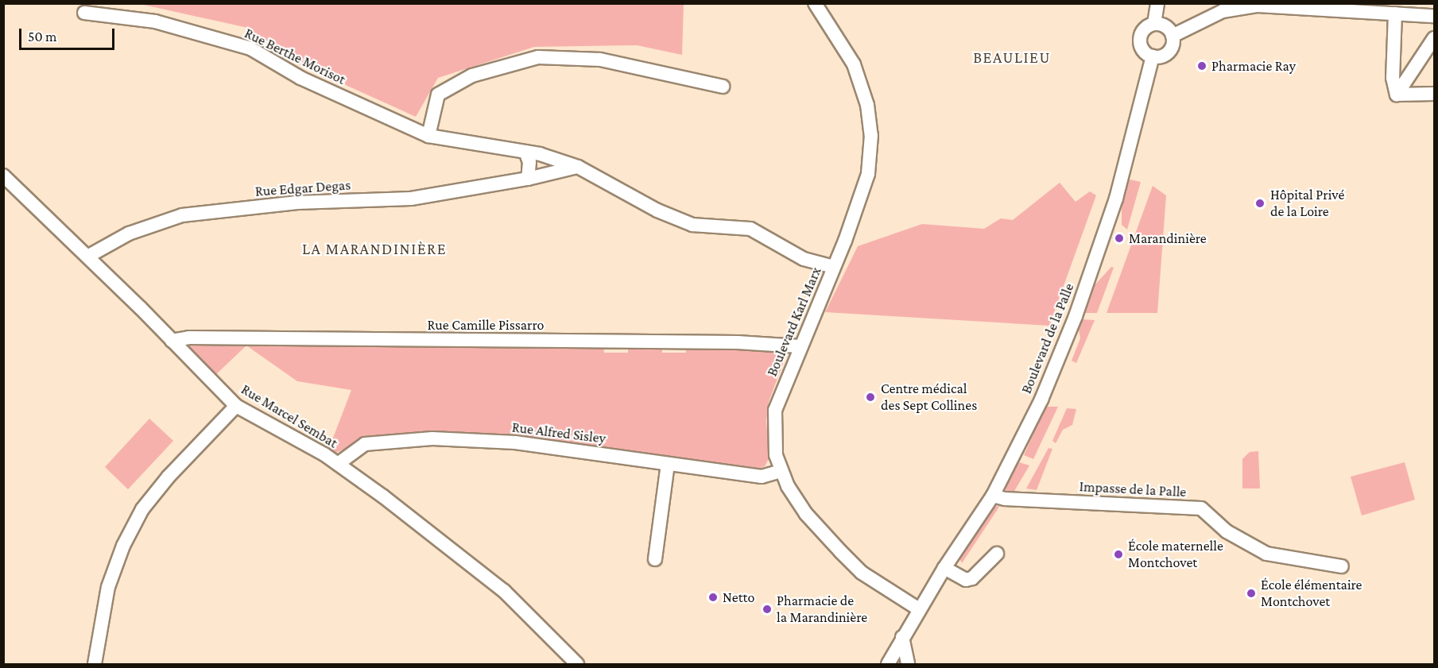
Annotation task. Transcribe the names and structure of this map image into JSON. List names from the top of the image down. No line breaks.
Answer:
{"streets":{"street":["Rue Berthe Morisot","Rue Edgar Degas","Boulevard Karl Marx","Rue Camille Pissarro","Boulevard de la Palle","Rue Marcel Sembat","Rue Alfred Sisley","Impasse de la Palle"]},"crossings":[["Rue Berthe Morisot","Rue Edgar Degas"],["Rue Edgar Degas","Rue Marcel Sembat"],["Boulevard Karl Marx","Rue Camille Pissarro"],["Boulevard Karl Marx","Boulevard de la Palle"],["Boulevard Karl Marx","Rue Alfred Sisley"],["Rue Camille Pissarro","Rue Marcel Sembat"],["Boulevard de la Palle","Impasse de la Palle"],["Rue Marcel Sembat","Rue Alfred Sisley"]],"districts":["BEAULIEU","LA MARANDINIÈRE"],"places":["Pharmacie Ray","Hôpital Privé de la Loire","Marandinière","Centre médical des Sept Collines","École maternelle Montchovet","École élémentaire Montchovet","Netto","Pharmacie de la Marandinière"],"scale_bar":"50 m"}
